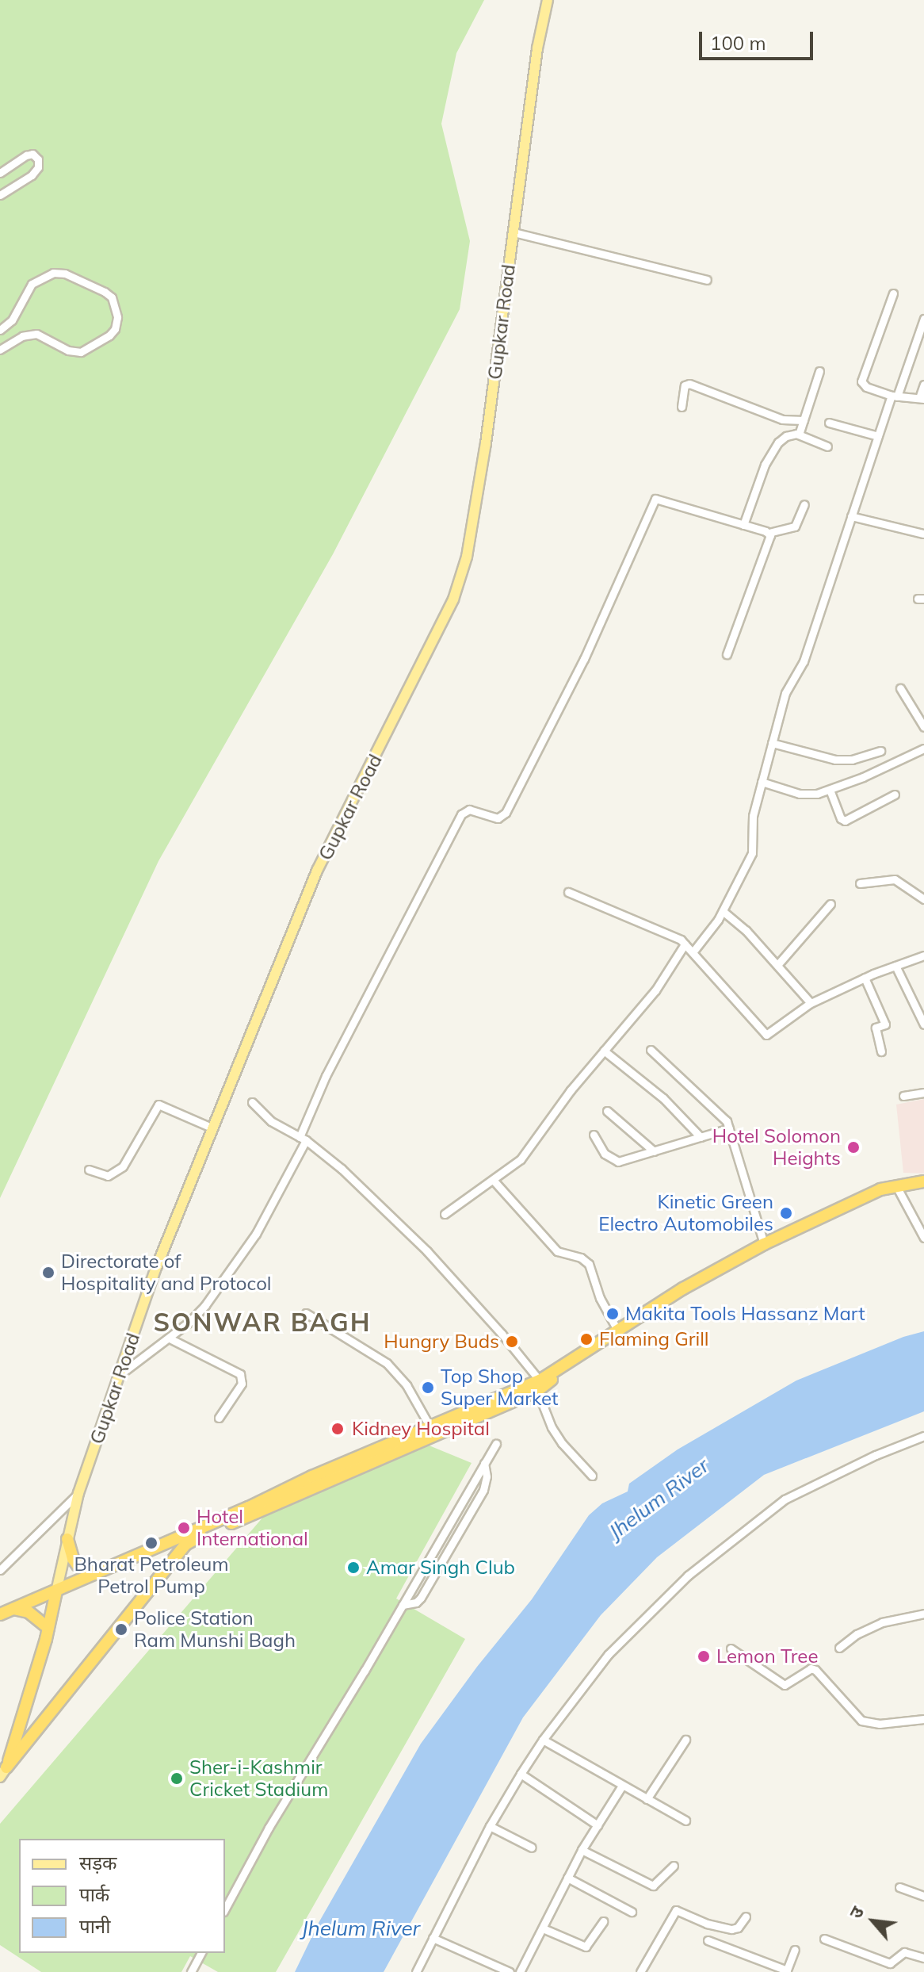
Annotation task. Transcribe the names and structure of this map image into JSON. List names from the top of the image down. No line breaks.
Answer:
{"streets":{"main road":["Gupkar Road"]},"districts":["SONWAR BAGH"],"water":["Jhelum River"],"places":["Hotel Solomon Heights","Kinetic Green Electro Automobiles","Directorate of Hospitality and Protocol","Makita Tools Hassanz Mart","Flaming Grill","Hungry Buds","Top Shop Super Market","Kidney Hospital","Hotel International","Bharat Petroleum Petrol Pump","Amar Singh Club","Police Station Ram Munshi Bagh","Lemon Tree","Sher-i-Kashmir Cricket Stadium"],"legend":["सड़क","पार्क","पानी"],"scale_bar":"100 m","north":"top left"}
